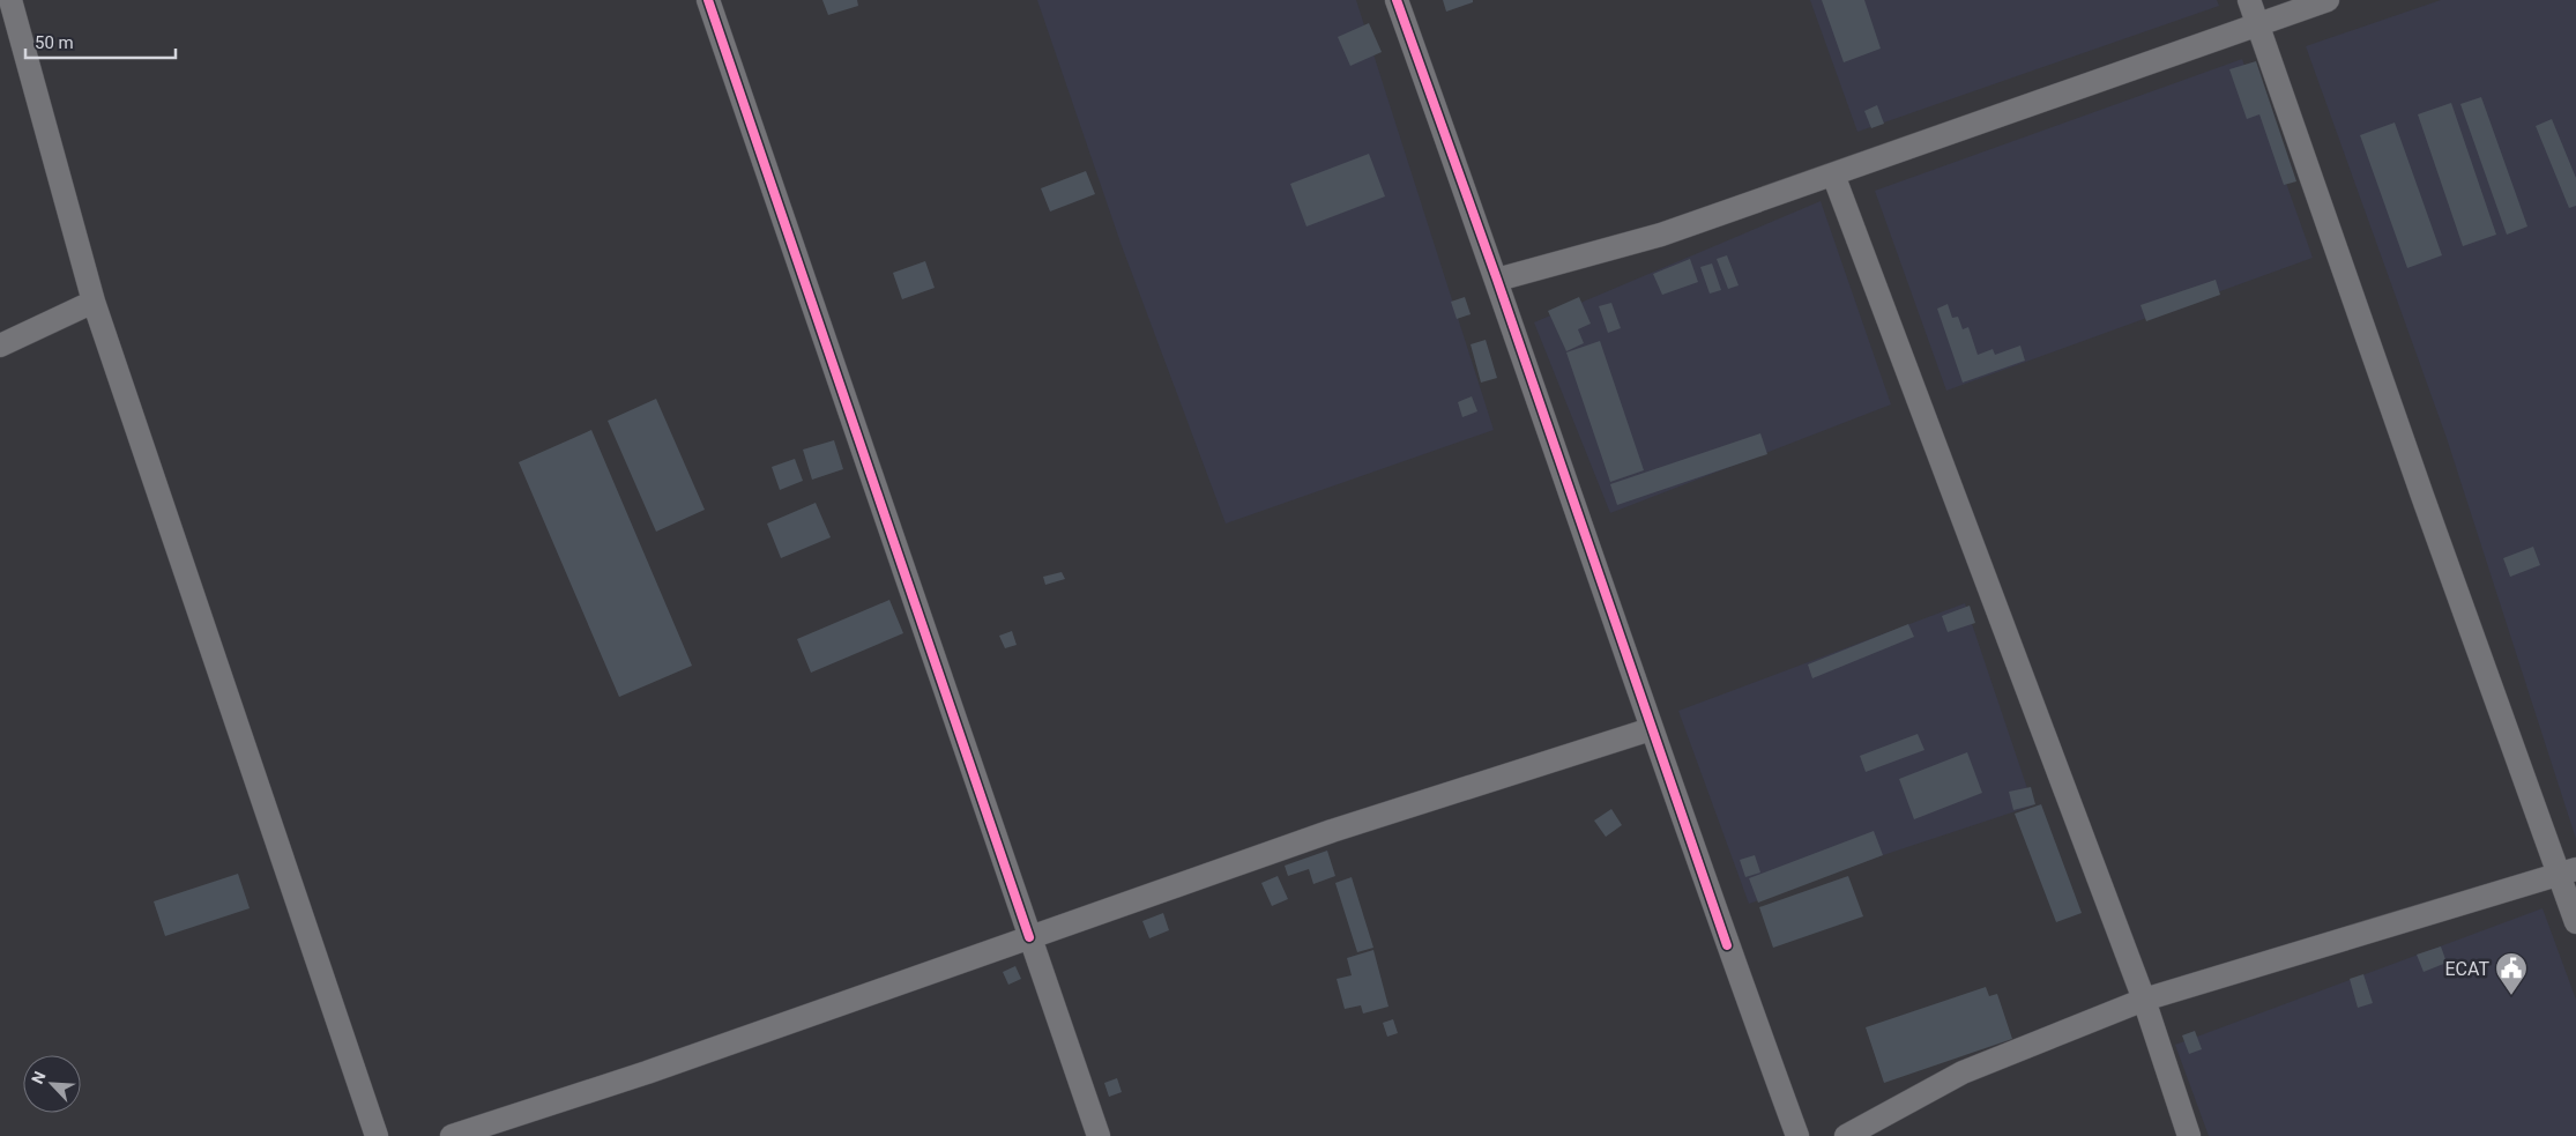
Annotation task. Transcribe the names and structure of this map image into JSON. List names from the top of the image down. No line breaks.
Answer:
{"places":{"public building":["ECAT"]},"scale_bar":"50 m","north":"top left"}
